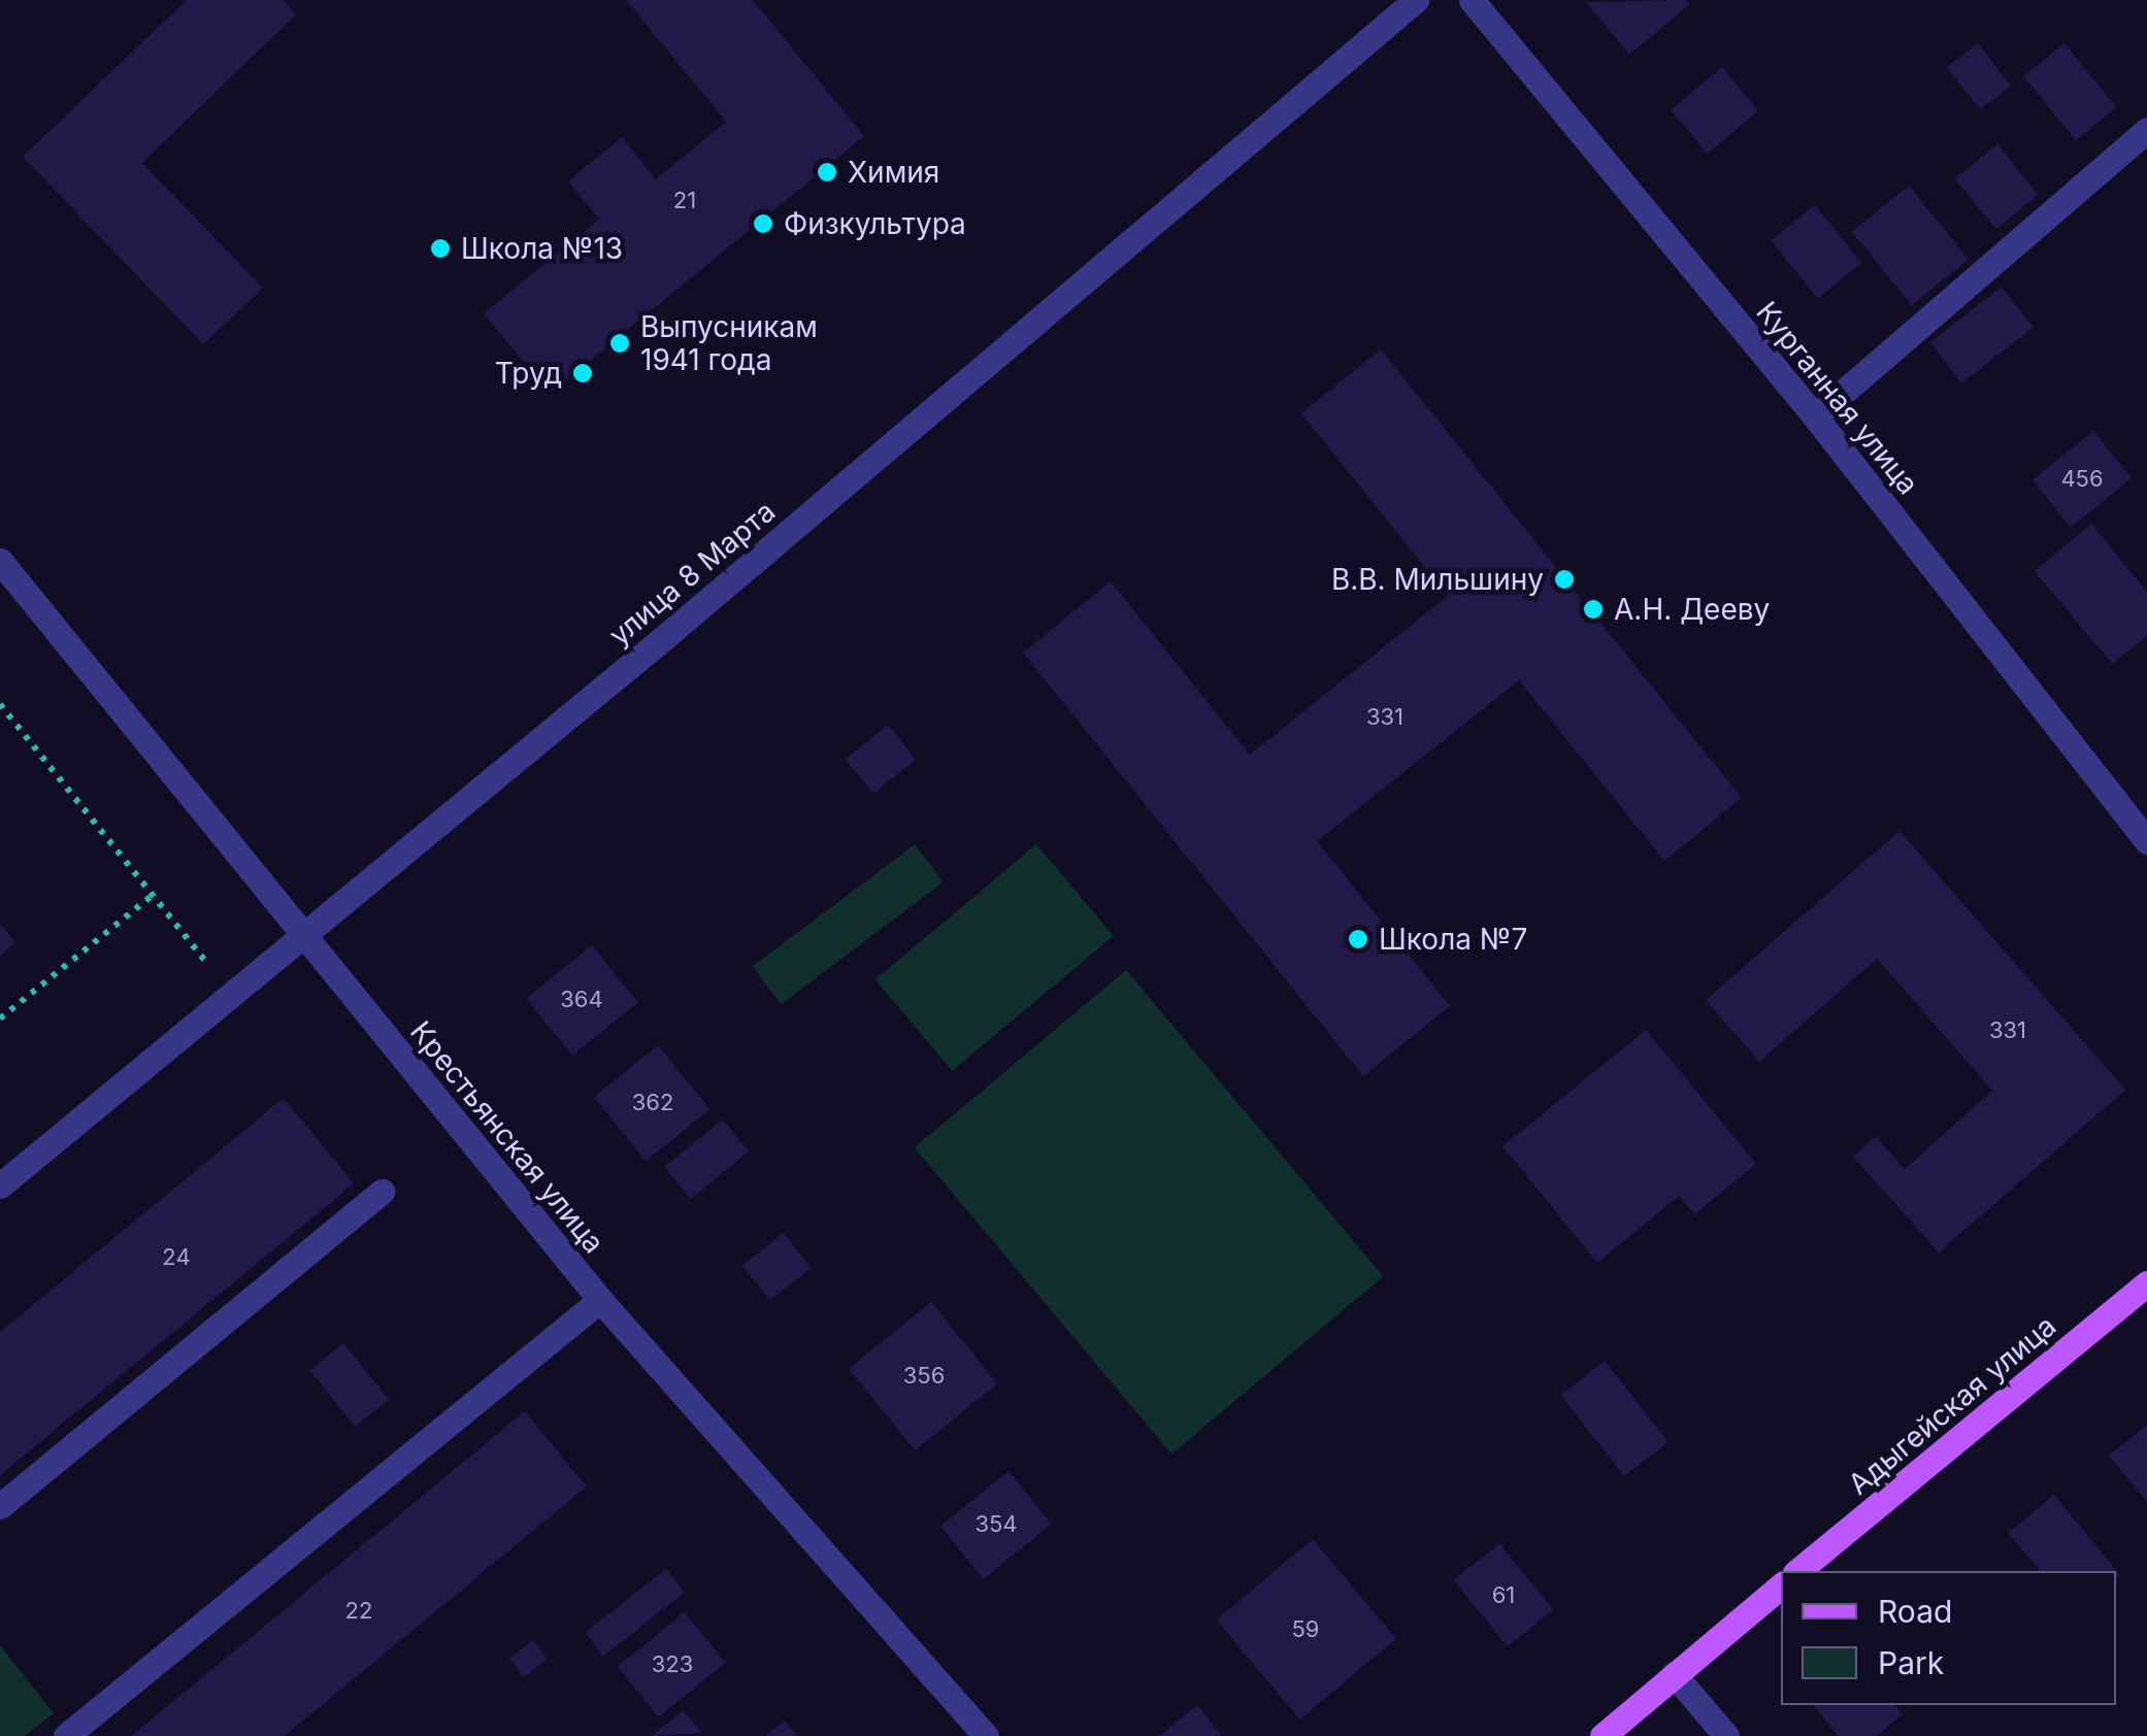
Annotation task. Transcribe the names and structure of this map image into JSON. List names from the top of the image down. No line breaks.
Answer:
{"streets":{"main road":["Адыгейская улица"],"street":["Курганная улица","улица 8 Марта","Крестьянская улица"]},"crossings":[["улица 8 Марта","Крестьянская улица"]],"places":["Химия","Физкультура","Школа №13","Выпусникам 1941 года","Труд","В.В. Мильшину","А.Н. Дееву","Школа №7"],"house_numbers":["21","456","331","364","331","362","24","356","354","61","22","59","323"],"legend":["Road","Park"]}
